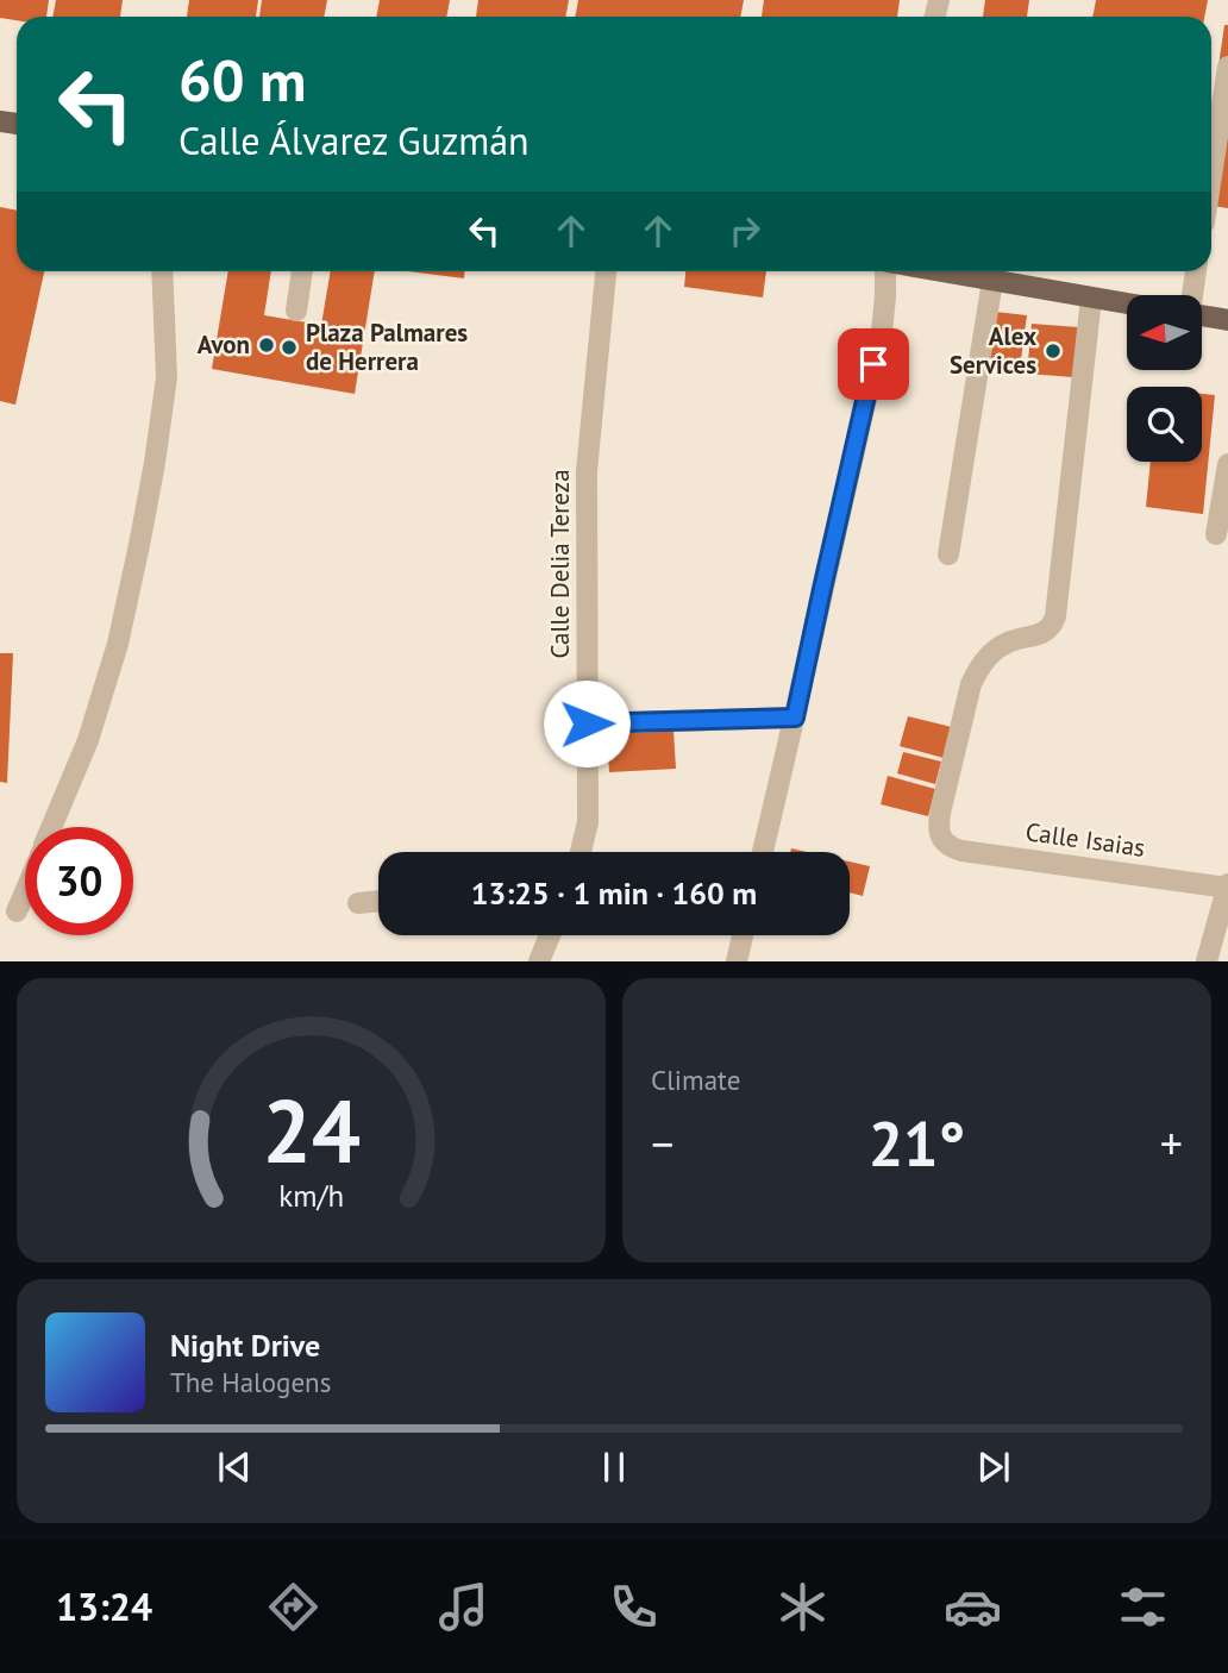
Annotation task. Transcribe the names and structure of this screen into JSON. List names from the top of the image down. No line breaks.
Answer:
{"streets":{"street":["Calle Delia Tereza","Calle Isaias"]},"places":["Avon","Plaza Palmares de Herrera","Alex Services"],"north":"left","page":{"turn":["60 m","Calle Álvarez Guzmán"],"limit":"30","trip":"13:25 · 1 min · 160 m","tile":"Climate","heat":["−","21°","+"],"song":["Night Drive","The Halogens"],"tabs":"13:24","gauge":["24","km/h"]}}
